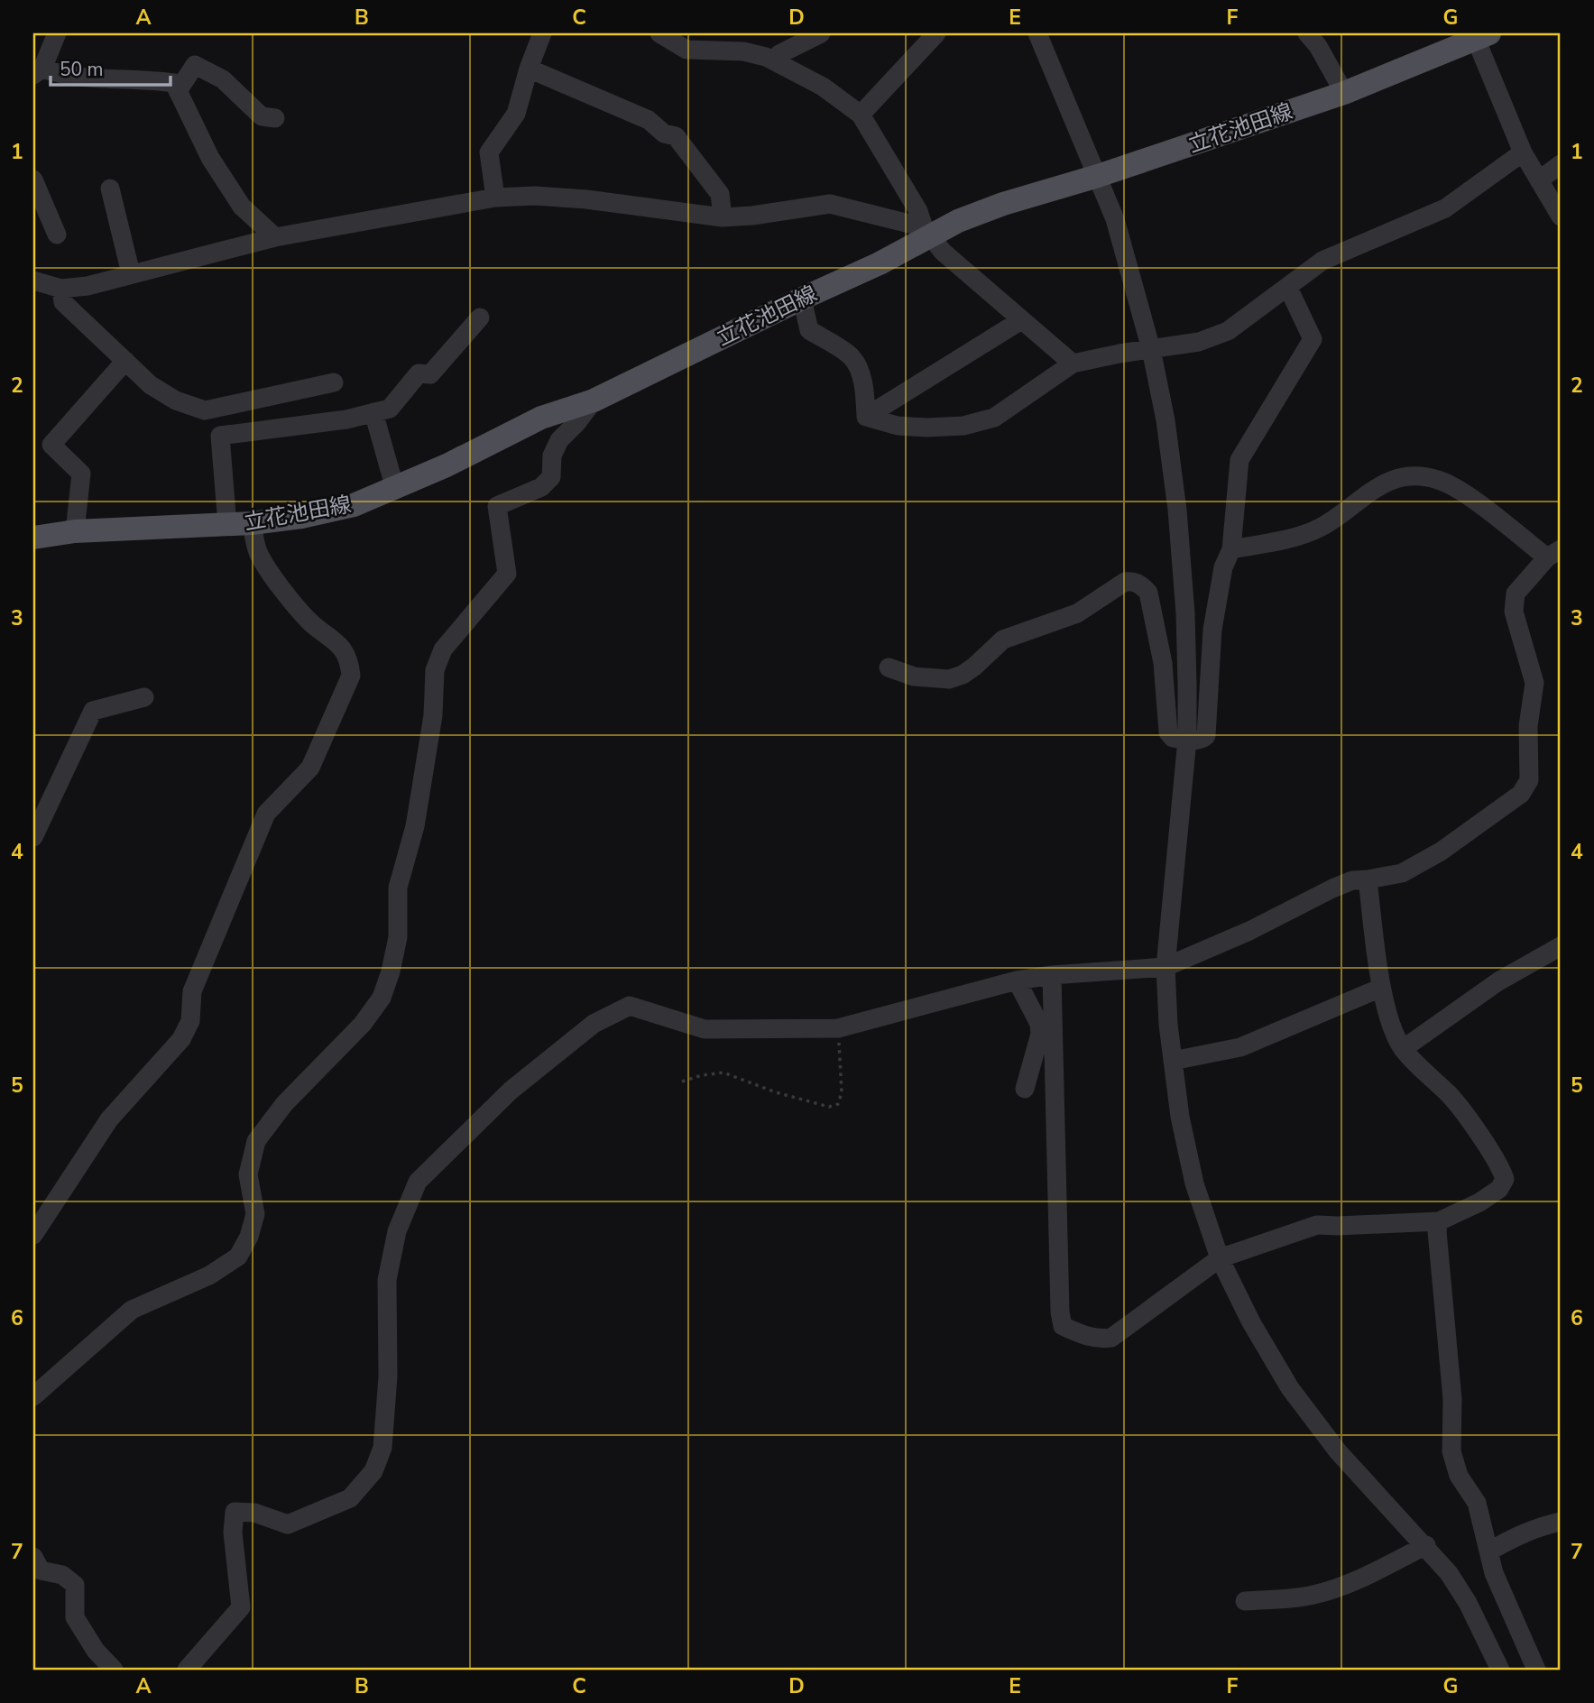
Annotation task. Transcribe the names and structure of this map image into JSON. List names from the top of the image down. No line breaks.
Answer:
{"streets":{"main road":["立花池田線"]},"scale_bar":"50 m","grid":{"columns":["A","B","C","D","E","F","G"],"rows":["1","2","3","4","5","6","7"]}}
